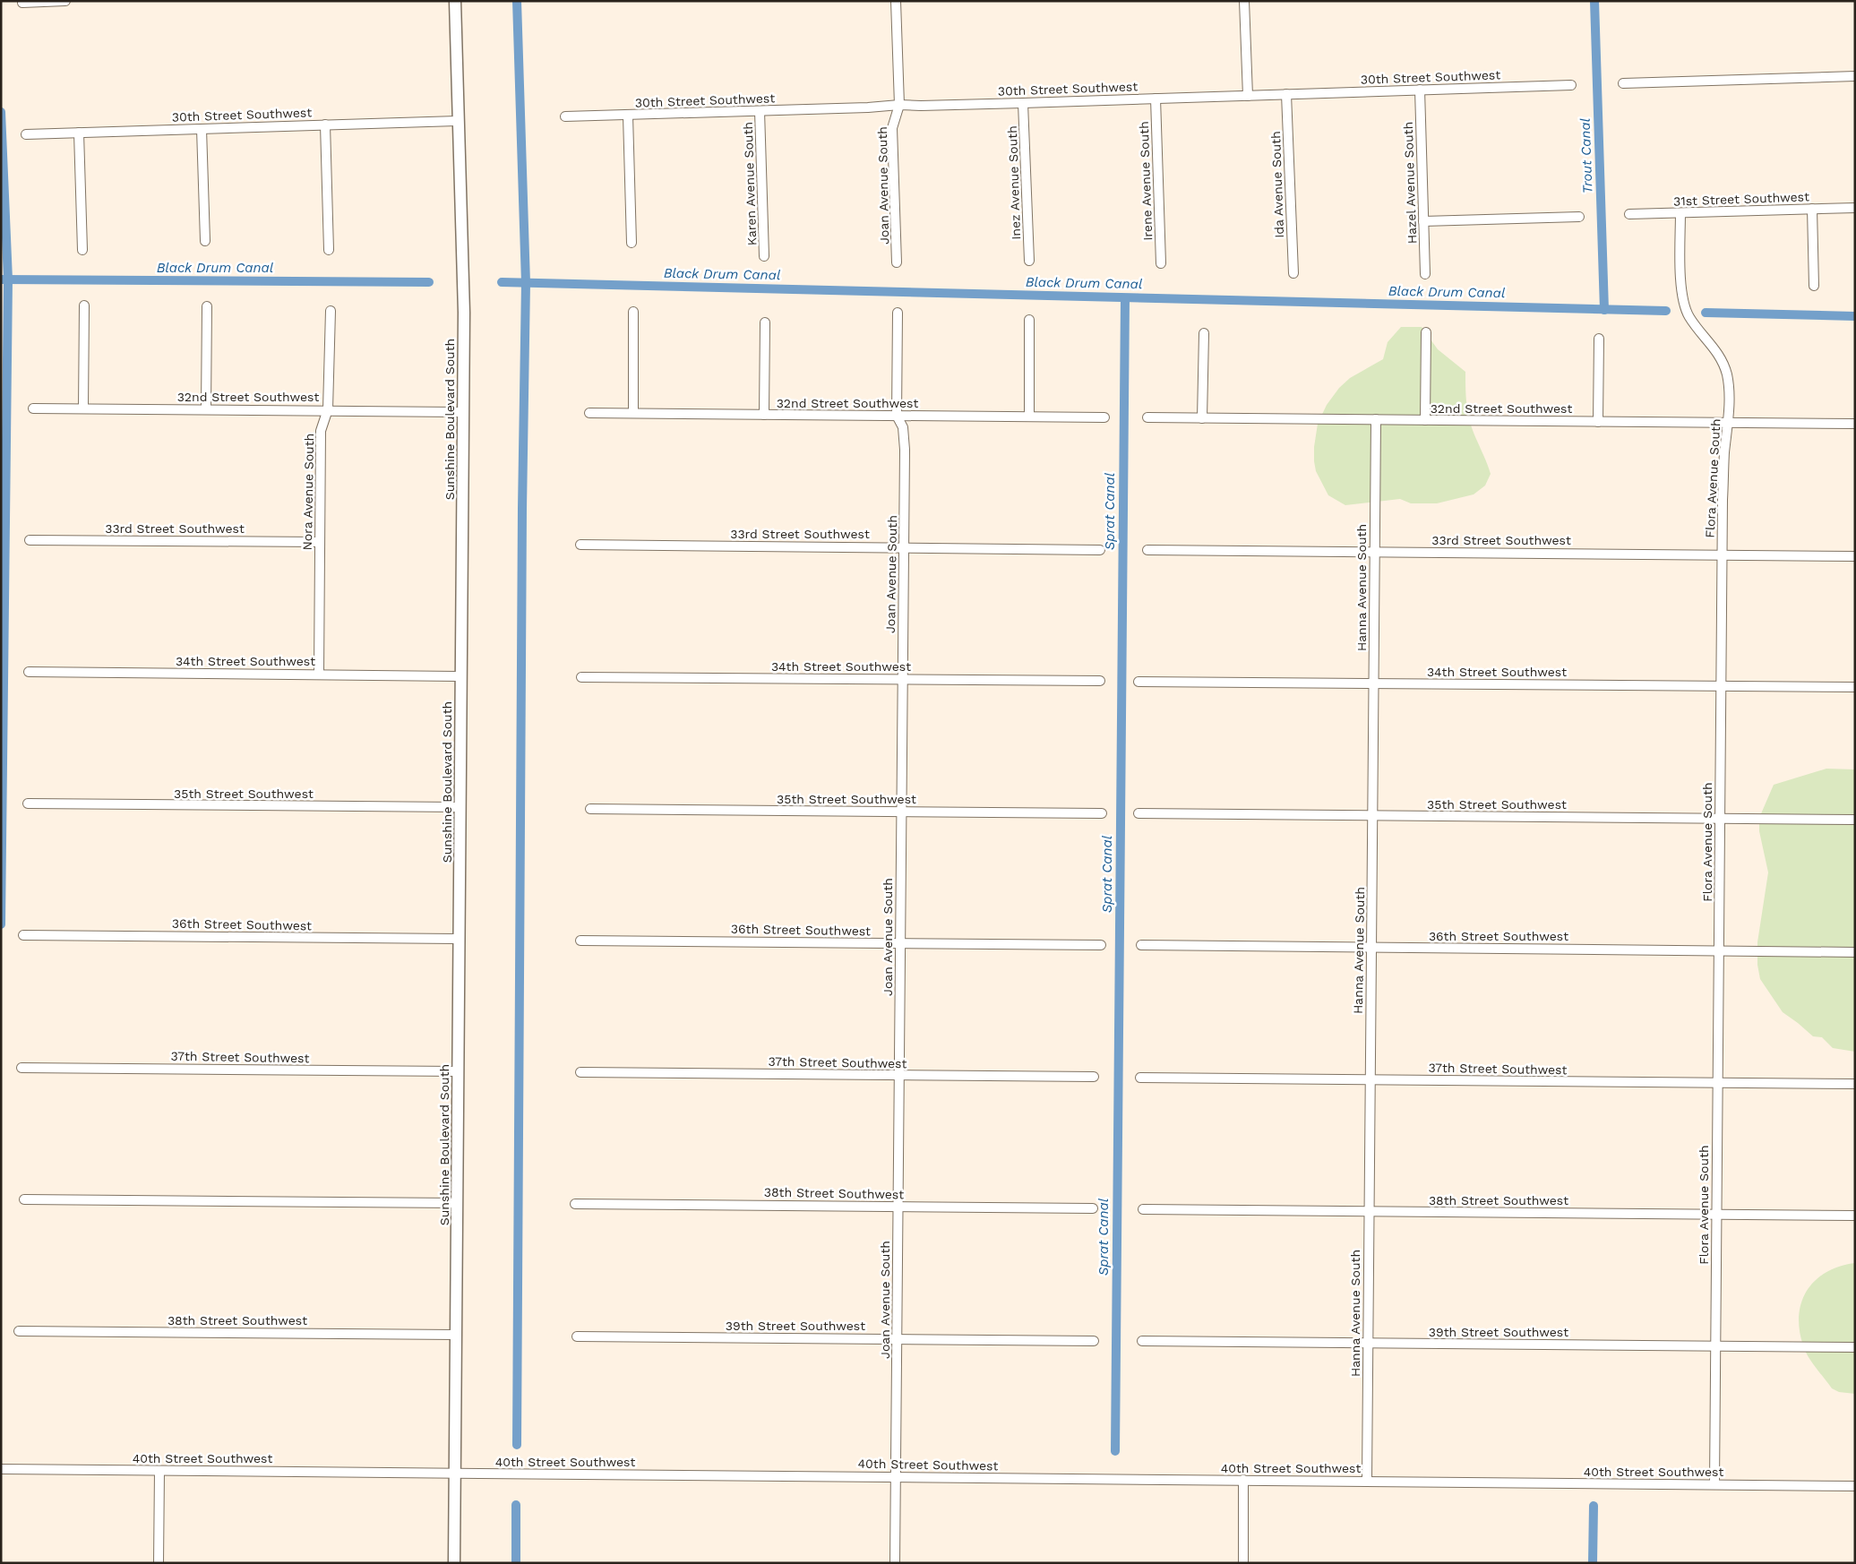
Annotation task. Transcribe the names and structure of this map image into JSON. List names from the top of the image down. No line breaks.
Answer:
{"streets":{"street":["30th Street Southwest","Irene Avenue South","Inez Avenue South","Hazel Avenue South","Karen Avenue South","Ida Avenue South","Joan Avenue South","31st Street Southwest","32nd Street Southwest","Sunshine Boulevard South","Flora Avenue South","Nora Avenue South","33rd Street Southwest","Hanna Avenue South","34th Street Southwest","35th Street Southwest","36th Street Southwest","37th Street Southwest","38th Street Southwest","39th Street Southwest","40th Street Southwest"]},"crossings":[["30th Street Southwest","Irene Avenue South"],["30th Street Southwest","Inez Avenue South"],["30th Street Southwest","Hazel Avenue South"],["30th Street Southwest","Karen Avenue South"],["30th Street Southwest","Ida Avenue South"],["30th Street Southwest","Joan Avenue South"],["30th Street Southwest","Sunshine Boulevard South"],["Joan Avenue South","32nd Street Southwest"],["Joan Avenue South","33rd Street Southwest"],["Joan Avenue South","34th Street Southwest"],["Joan Avenue South","35th Street Southwest"],["Joan Avenue South","36th Street Southwest"],["Joan Avenue South","37th Street Southwest"],["Joan Avenue South","38th Street Southwest"],["Joan Avenue South","39th Street Southwest"],["Joan Avenue South","40th Street Southwest"],["31st Street Southwest","Flora Avenue South"],["32nd Street Southwest","Sunshine Boulevard South"],["32nd Street Southwest","Flora Avenue South"],["32nd Street Southwest","Nora Avenue South"],["32nd Street Southwest","Hanna Avenue South"],["Sunshine Boulevard South","34th Street Southwest"],["Sunshine Boulevard South","35th Street Southwest"],["Sunshine Boulevard South","36th Street Southwest"],["Sunshine Boulevard South","37th Street Southwest"],["Sunshine Boulevard South","38th Street Southwest"],["Sunshine Boulevard South","40th Street Southwest"],["Flora Avenue South","33rd Street Southwest"],["Flora Avenue South","34th Street Southwest"],["Flora Avenue South","35th Street Southwest"],["Flora Avenue South","36th Street Southwest"],["Flora Avenue South","37th Street Southwest"],["Flora Avenue South","38th Street Southwest"],["Flora Avenue South","39th Street Southwest"],["Flora Avenue South","40th Street Southwest"],["Nora Avenue South","33rd Street Southwest"],["Nora Avenue South","34th Street Southwest"],["33rd Street Southwest","Hanna Avenue South"],["Hanna Avenue South","34th Street Southwest"],["Hanna Avenue South","35th Street Southwest"],["Hanna Avenue South","36th Street Southwest"],["Hanna Avenue South","37th Street Southwest"],["Hanna Avenue South","38th Street Southwest"],["Hanna Avenue South","39th Street Southwest"],["Hanna Avenue South","40th Street Southwest"]],"water":["Trout Canal","Black Drum Canal","Sprat Canal"]}
